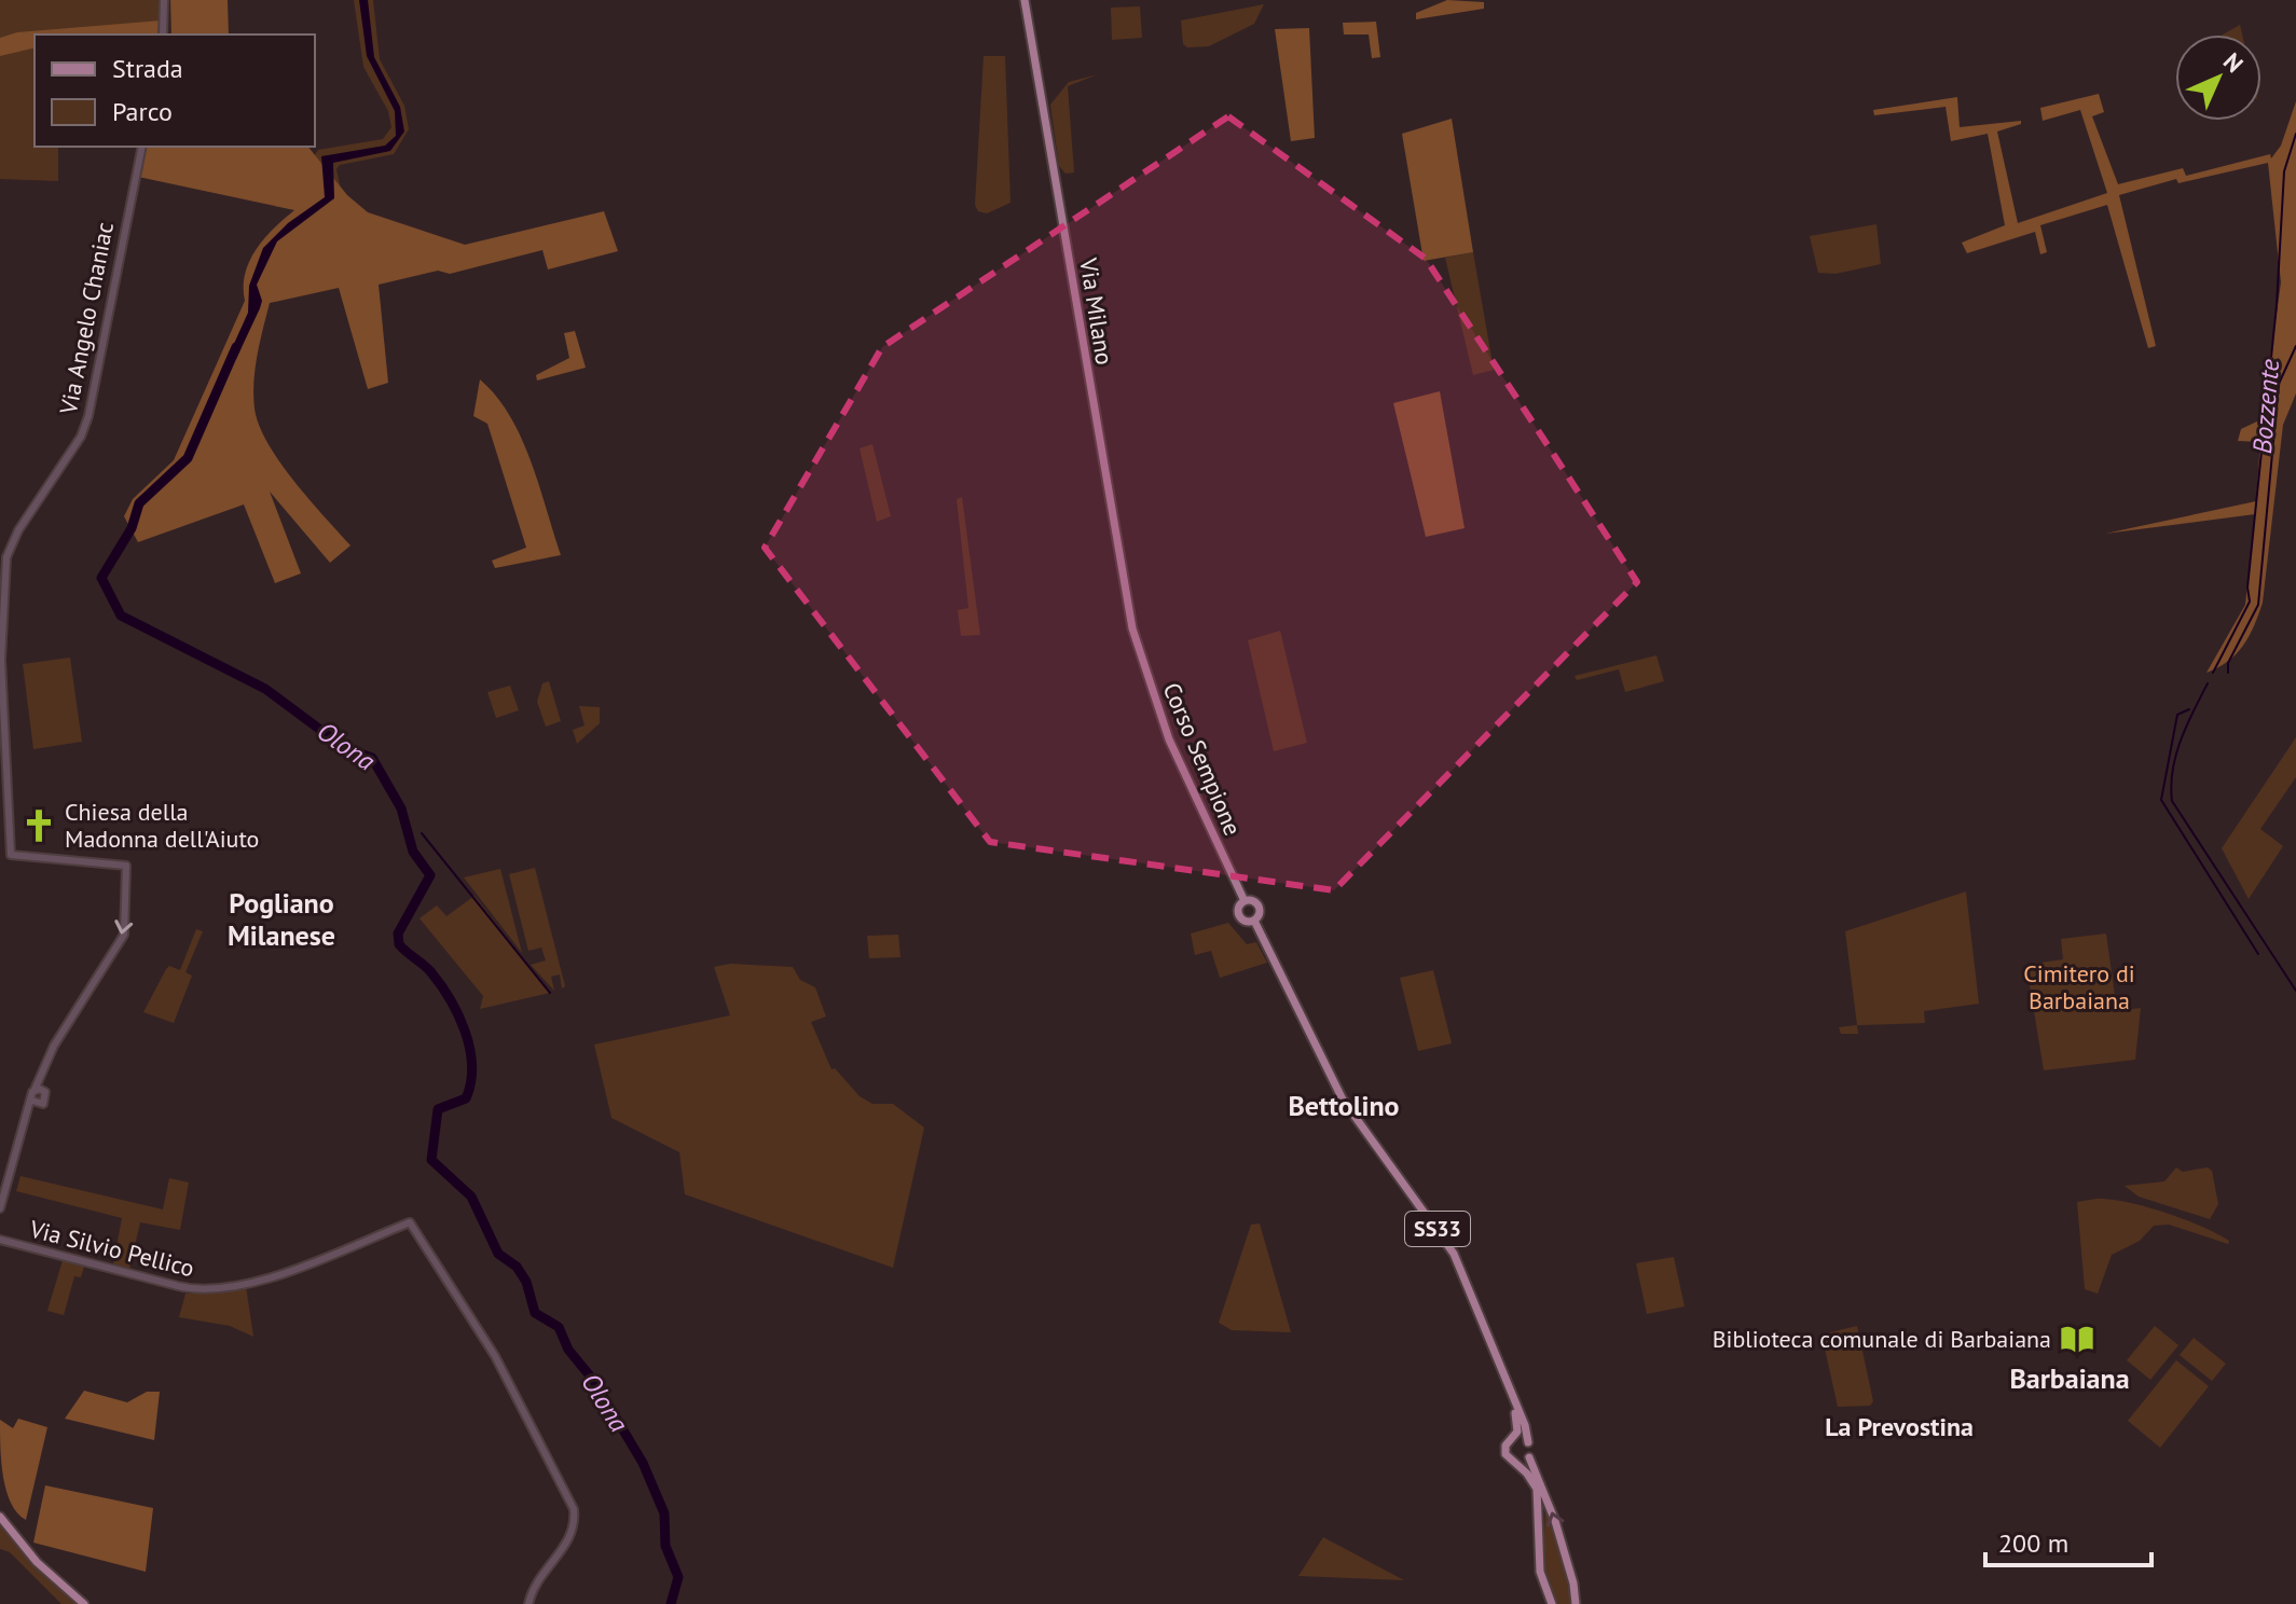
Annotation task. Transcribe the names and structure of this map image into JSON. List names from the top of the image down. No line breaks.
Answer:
{"streets":{"main road":["Via Milano","Corso Sempione","SS33"],"street":["Via Angelo Chaniac","Via Silvio Pellico"]},"crossings":[["Via Milano","Corso Sempione"],["Corso Sempione","SS33"]],"one_way":["Via Angelo Chaniac"],"districts":["Pogliano Milanese","Bettolino","Barbaiana","La Prevostina"],"water":["Bozzente","Olona"],"parks":["Cimitero di Barbaiana"],"places":{"church":["Chiesa della Madonna dell'Aiuto"],"library":["Biblioteca comunale di Barbaiana"]},"legend":["Strada","Parco"],"scale_bar":"200 m","north":"top right"}
